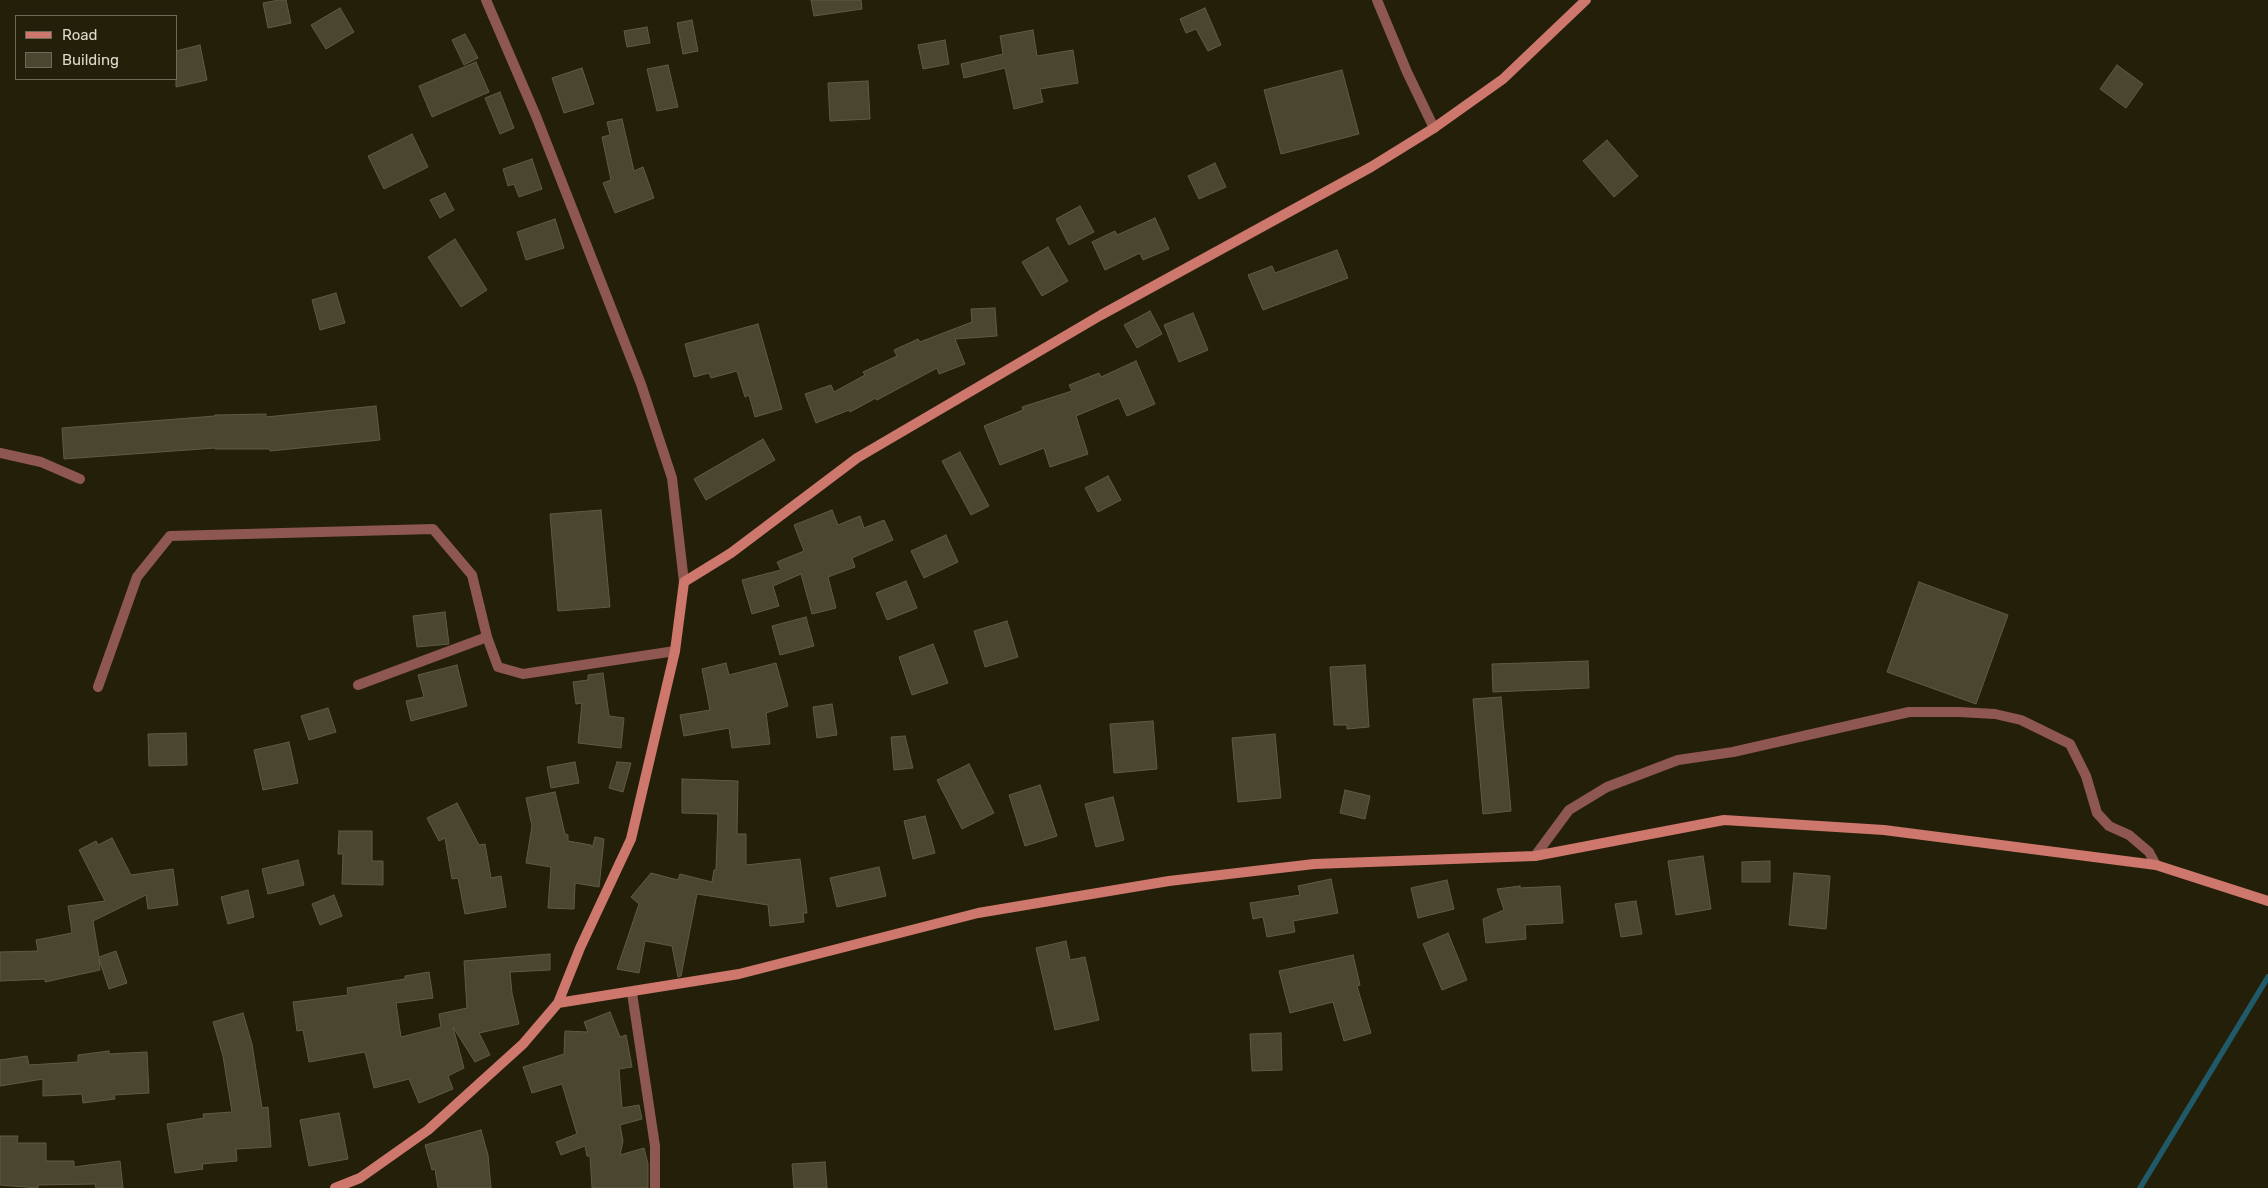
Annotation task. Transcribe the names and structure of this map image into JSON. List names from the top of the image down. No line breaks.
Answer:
{"legend":["Road","Building"]}
